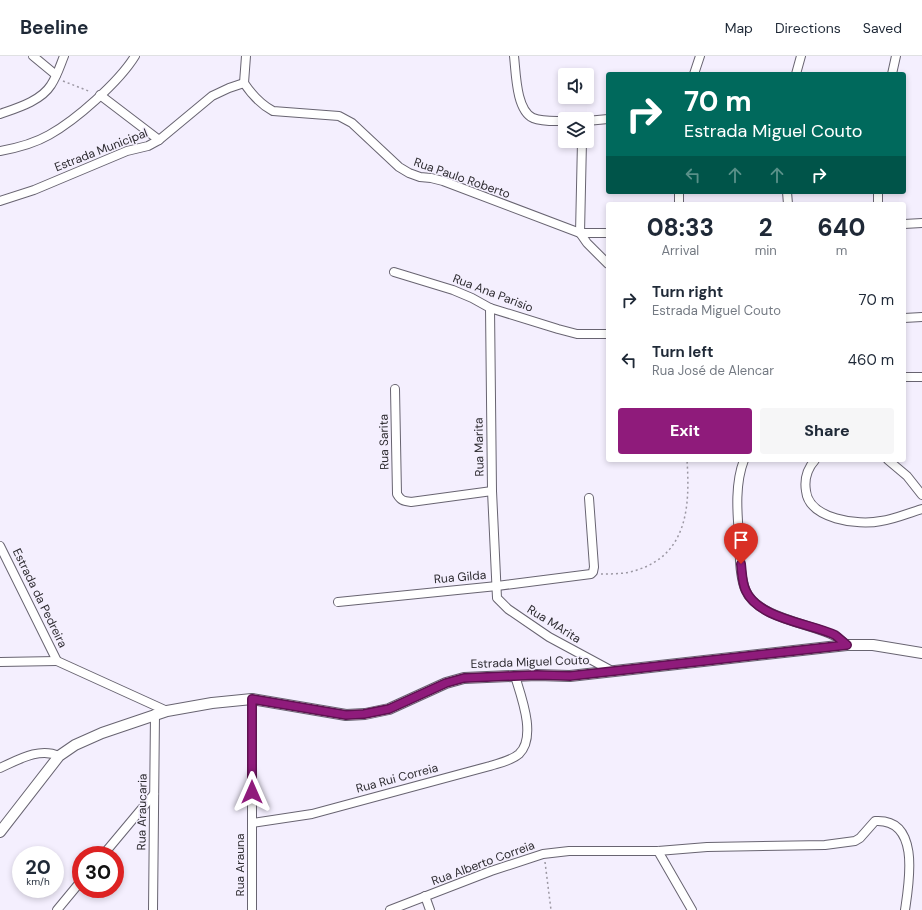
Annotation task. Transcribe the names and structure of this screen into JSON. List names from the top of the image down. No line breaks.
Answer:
{"streets":{"street":["Estrada Municipal","Rua Paulo Roberto","Rua Ana Parisio","Rua Sarita","Rua Marita","Rua Gilda","Estrada da Pedreira","Rua MArita","Estrada Miguel Couto","Rua Rui Correia","Rua Araucaria","Rua Alberto Correia","Rua Arauna"]},"crossings":[["Estrada Municipal","Rua Paulo Roberto"],["Rua Ana Parisio","Rua Marita"],["Rua Sarita","Rua Marita"],["Rua Marita","Rua Gilda"],["Rua Marita","Rua MArita"],["Rua Gilda","Rua MArita"],["Estrada da Pedreira","Estrada Miguel Couto"],["Rua MArita","Estrada Miguel Couto"],["Estrada Miguel Couto","Rua Rui Correia"],["Estrada Miguel Couto","Rua Araucaria"],["Estrada Miguel Couto","Rua Arauna"],["Rua Rui Correia","Rua Arauna"]],"page":{"header":"Beeline","nav":["Map","Directions","Saved"],"turn":["70 m","Estrada Miguel Couto"],"eta":["08:33","Arrival","2","min","640","m"],"list":[{"name":"Turn right","note":"Estrada Miguel Couto","value":"70 m"},{"name":"Turn left","note":"Rua José de Alencar","value":"460 m"}],"buttons":["Exit","Share"],"speed":"20 km/h","limit":"30"}}
